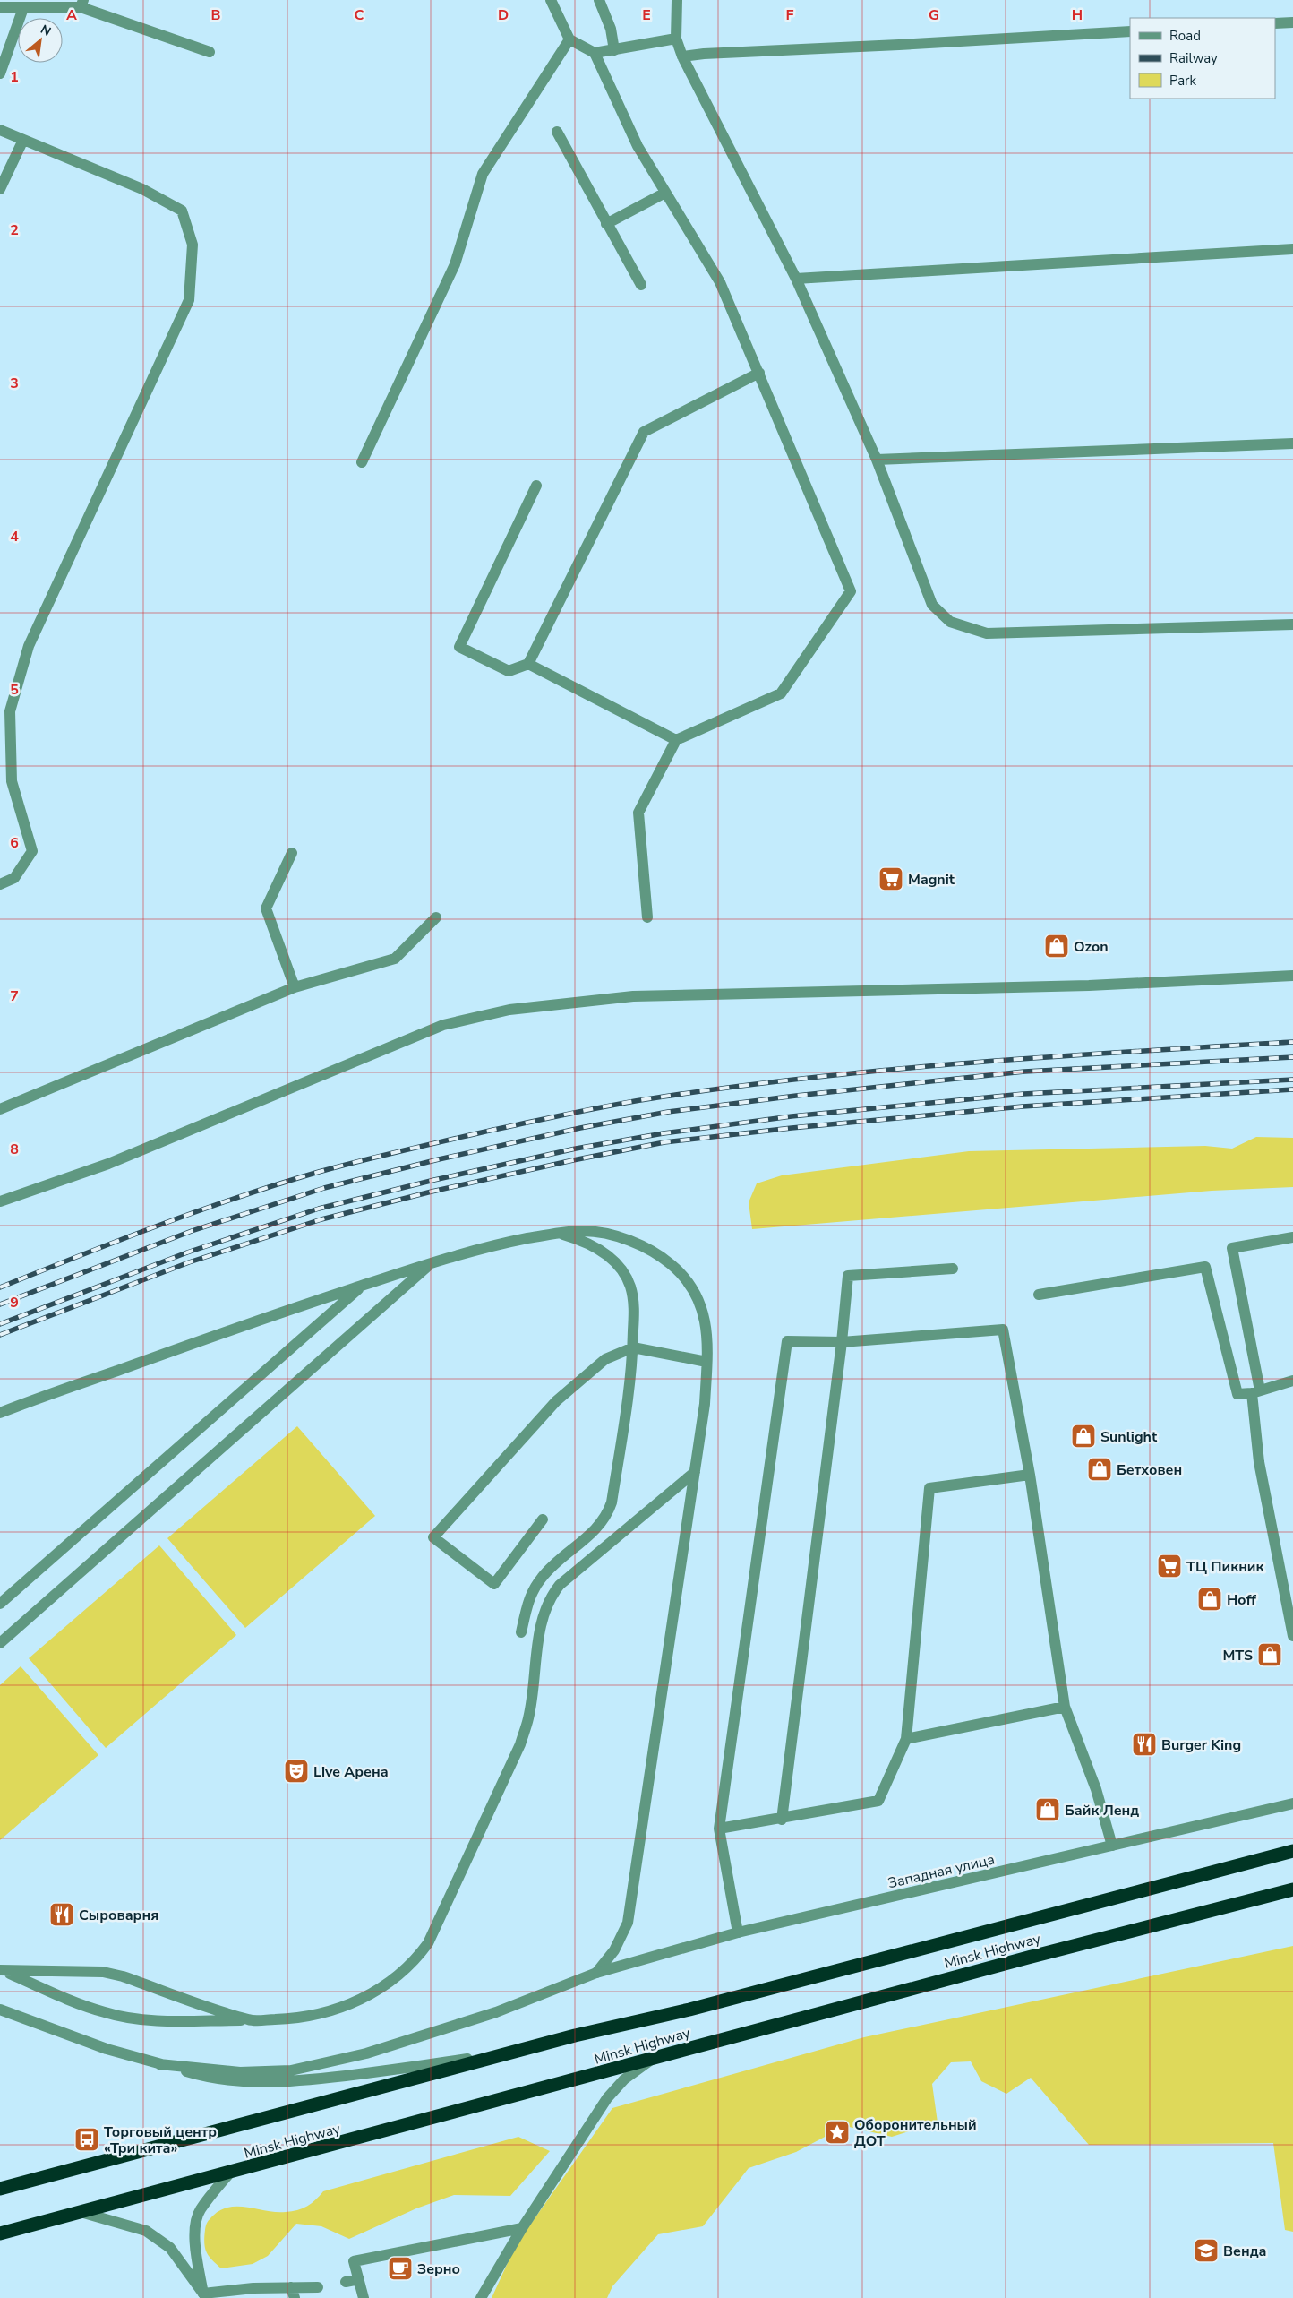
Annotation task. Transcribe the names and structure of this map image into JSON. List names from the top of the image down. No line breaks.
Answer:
{"streets":{"highway":["Minsk Highway"],"street":["Западная улица"]},"places":{"supermarket":["Magnit","ТЦ Пикник"],"shop":["Ozon","Sunlight","Бетховен","Hoff","MTS","Байк Ленд"],"restaurant":["Burger King","Сыроварня"],"theatre":["Live Арена"],"place":["Оборонительный ДОТ"],"bus stop":["Торговый центр «Три кита»"],"school or university":["Венда"],"cafe":["Зерно"]},"legend":["Road","Railway","Park"],"north":"top right","grid":{"columns":["A","B","C","D","E","F","G","H"],"rows":["1","2","3","4","5","6","7","8","9"]}}
